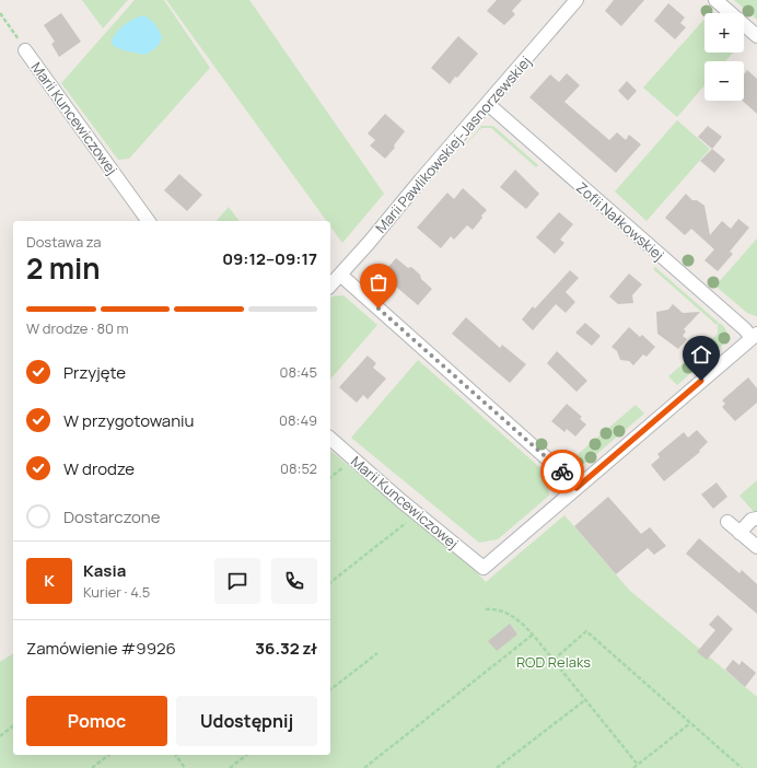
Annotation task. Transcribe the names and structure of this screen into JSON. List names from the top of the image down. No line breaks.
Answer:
{"streets":{"street":["Marii Kuncewiczowej","Marii Pawlikowskiej-Jasnorzewskiej","Zofii Nałkowskiej"]},"crossings":[["Marii Pawlikowskiej-Jasnorzewskiej","Zofii Nałkowskiej"]],"parks":["ROD Relaks"],"page":{"map_buttons":["+","−"],"heading":["2 min","Dostawa za","09:12–09:17"],"panel":["Kasia","Kurier · 4.5","Zamówienie #9926","36.32 zł"],"bar":"W drodze · 80 m","list":[["Przyjęte","08:45"],["W przygotowaniu","08:49"],["W drodze","08:52"],"Dostarczone"],"round":"K","buttons":["Pomoc","Udostępnij"]}}
